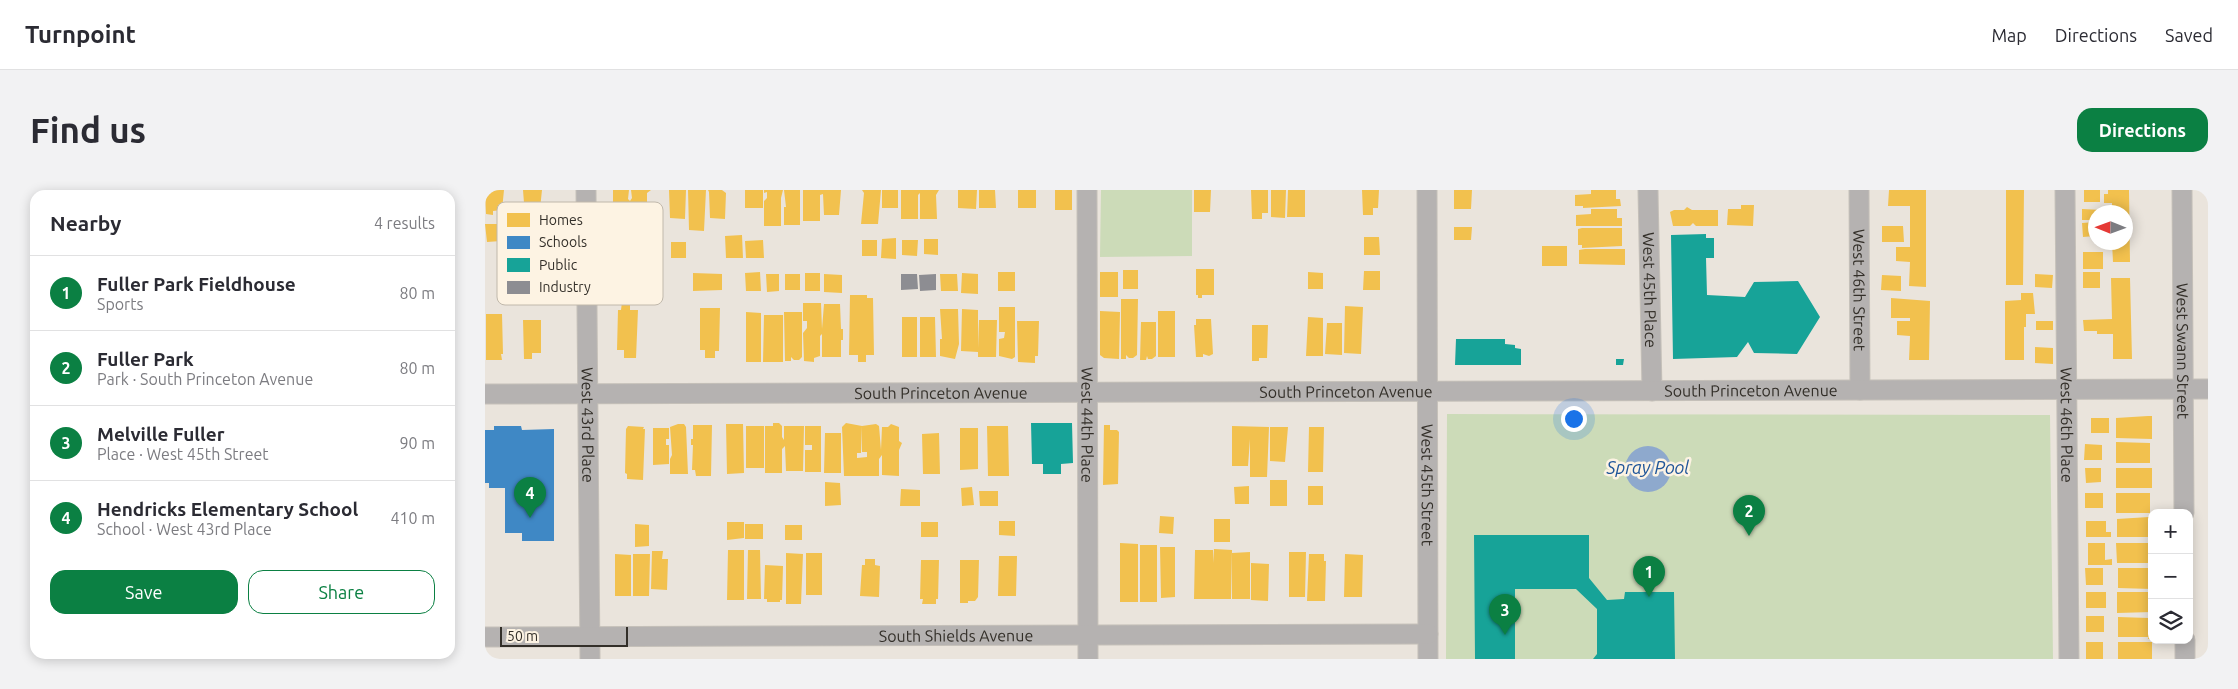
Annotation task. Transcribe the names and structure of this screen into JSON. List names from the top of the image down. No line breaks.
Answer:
{"streets":{"street":["West 46th Street","West 45th Place","West Swann Street","South Princeton Avenue","West 46th Place","West 43rd Place","West 44th Place","West 45th Street","South Shields Avenue"]},"crossings":[["West 46th Street","South Princeton Avenue"],["West 45th Place","South Princeton Avenue"],["West Swann Street","South Princeton Avenue"],["South Princeton Avenue","West 46th Place"],["South Princeton Avenue","West 43rd Place"],["South Princeton Avenue","West 44th Place"],["South Princeton Avenue","West 45th Street"],["West 43rd Place","South Shields Avenue"],["West 44th Place","South Shields Avenue"],["West 45th Street","South Shields Avenue"]],"water":["Spray Pool"],"legend":["Homes","Schools","Public","Industry"],"scale_bar":"50 m","north":"left","page":{"header":"Turnpoint","nav":["Map","Directions","Saved"],"buttons":["Directions",["Save","Share"]],"title":"Find us","heading":["Nearby","4 results"],"list":[{"mark":"1","name":"Fuller Park Fieldhouse","note":"Sports","value":"80 m"},{"mark":"2","name":"Fuller Park","note":"Park · South Princeton Avenue","value":"80 m"},{"mark":"3","name":"Melville Fuller","note":"Place · West 45th Street","value":"90 m"},{"mark":"4","name":"Hendricks Elementary School","note":"School · West 43rd Place","value":"410 m"}],"pins":["4","2","1","3"],"map_buttons":["+","−"],"scale":"50 m"}}
